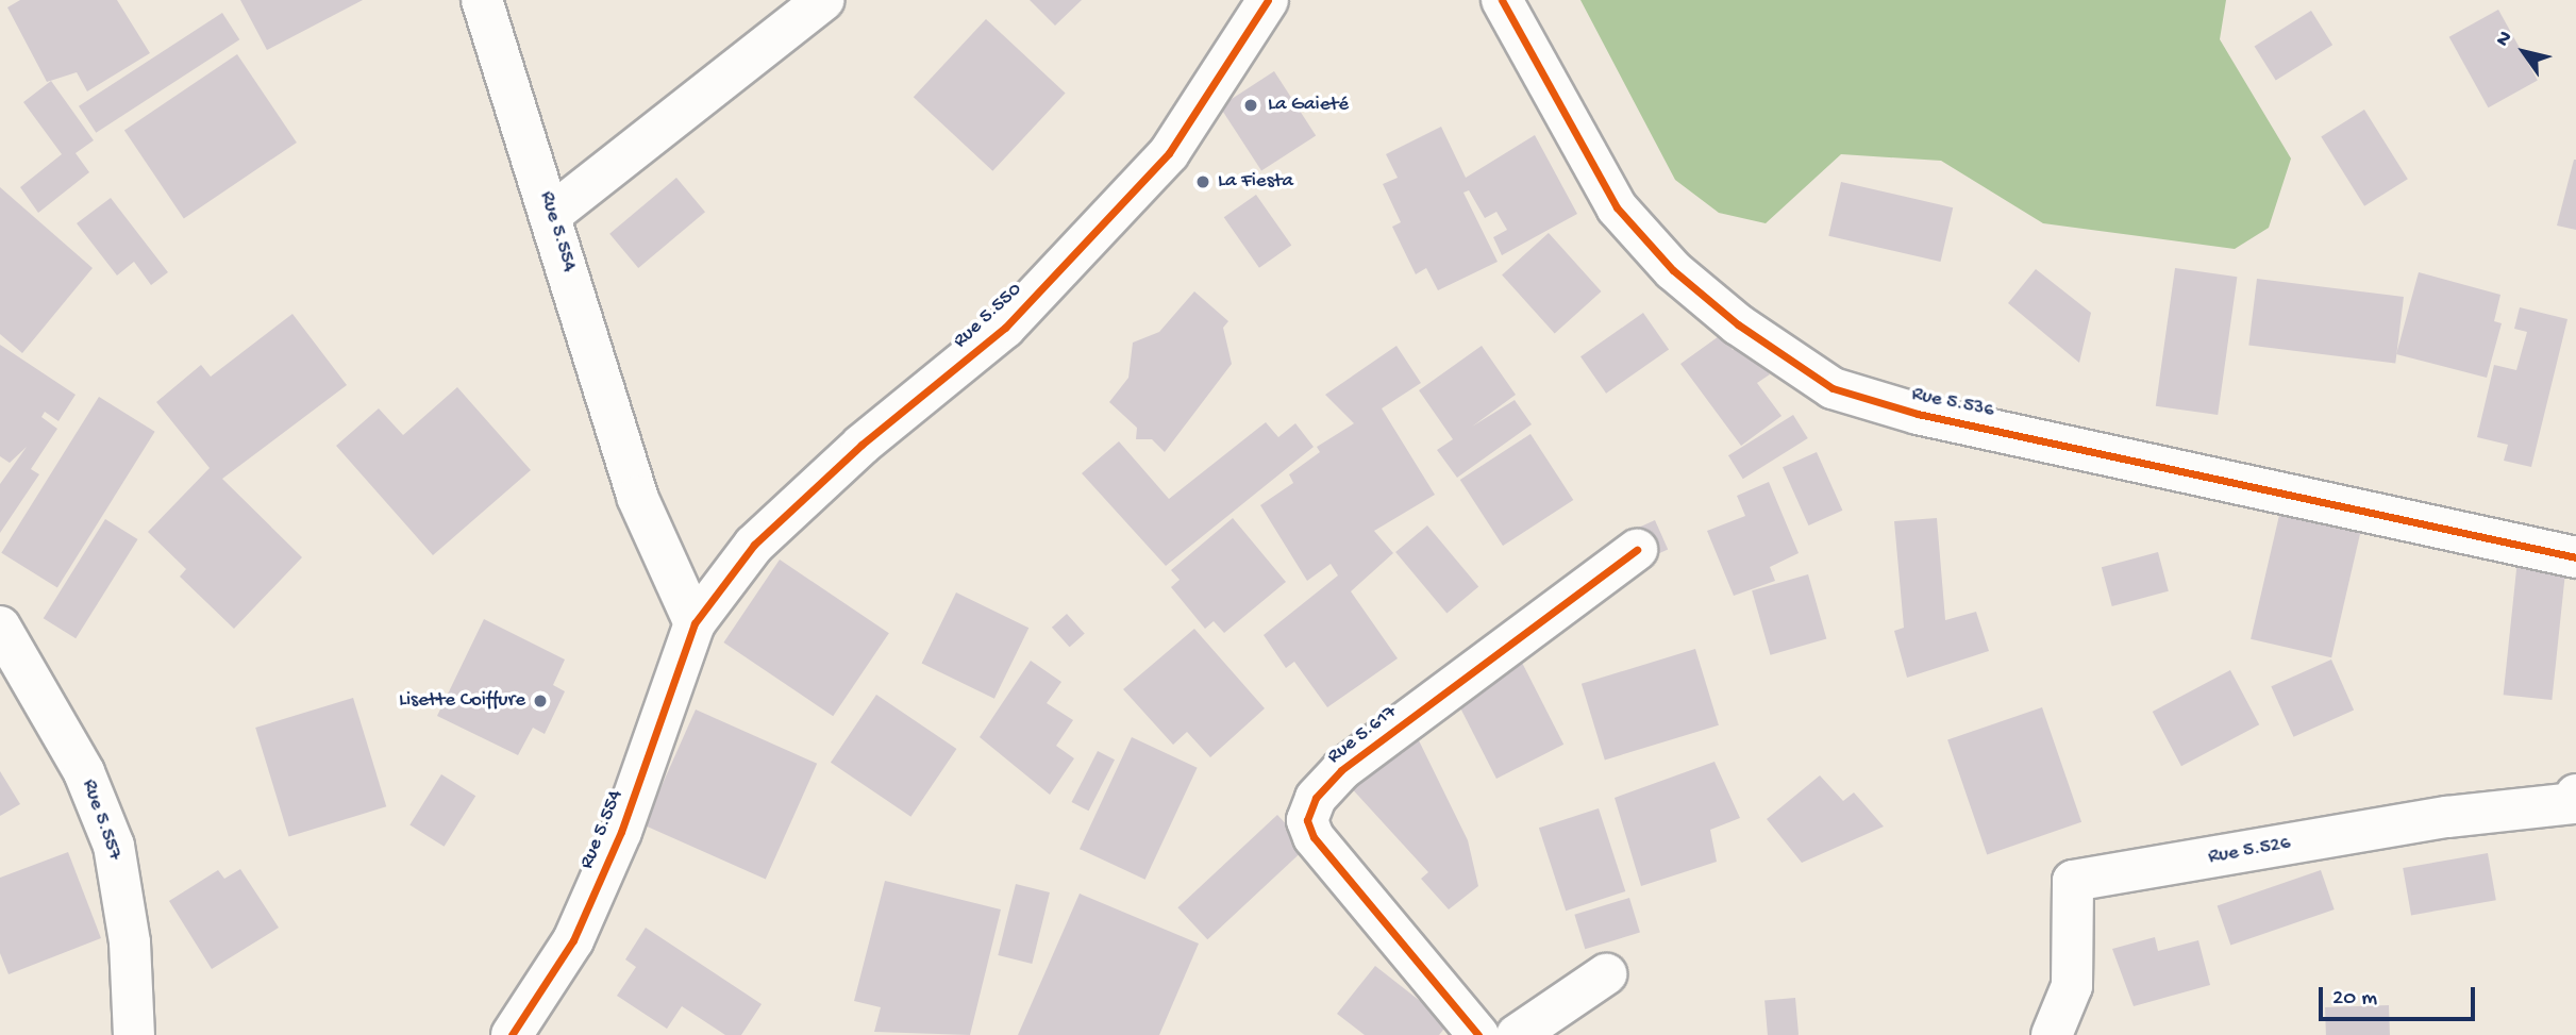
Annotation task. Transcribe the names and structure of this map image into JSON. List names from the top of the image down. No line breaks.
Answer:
{"streets":{"street":["Rue 5.554","Rue 5.550","Rue 5.536","Rue 5.617","Rue 5.557","Rue 5.526"]},"crossings":[["Rue 5.554","Rue 5.550"]],"places":["La Gaieté","La Fiesta","Lisette Coiffure"],"scale_bar":"20 m","north":"top left"}
